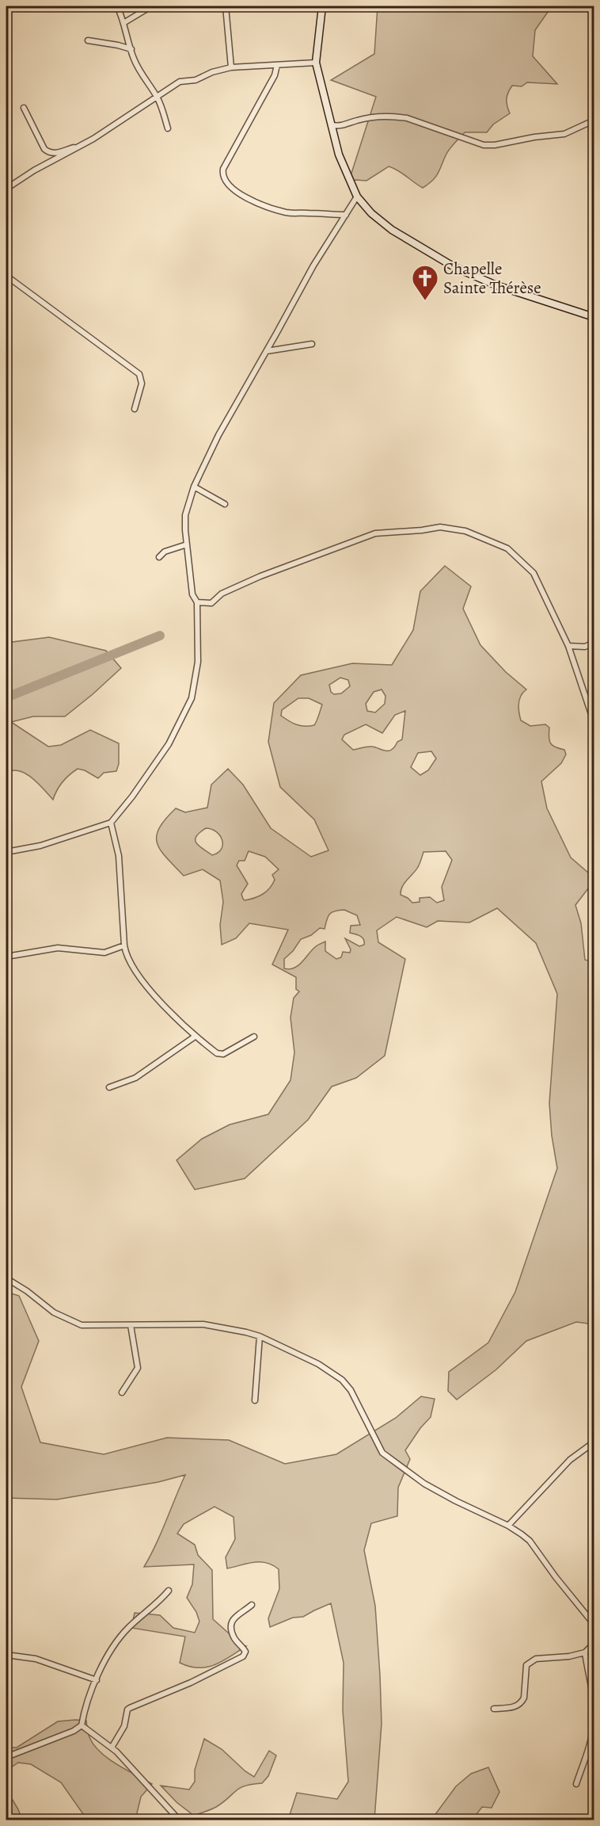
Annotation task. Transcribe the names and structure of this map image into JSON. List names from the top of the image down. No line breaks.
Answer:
{"places":{"church":["Chapelle Sainte Thérèse"]}}
